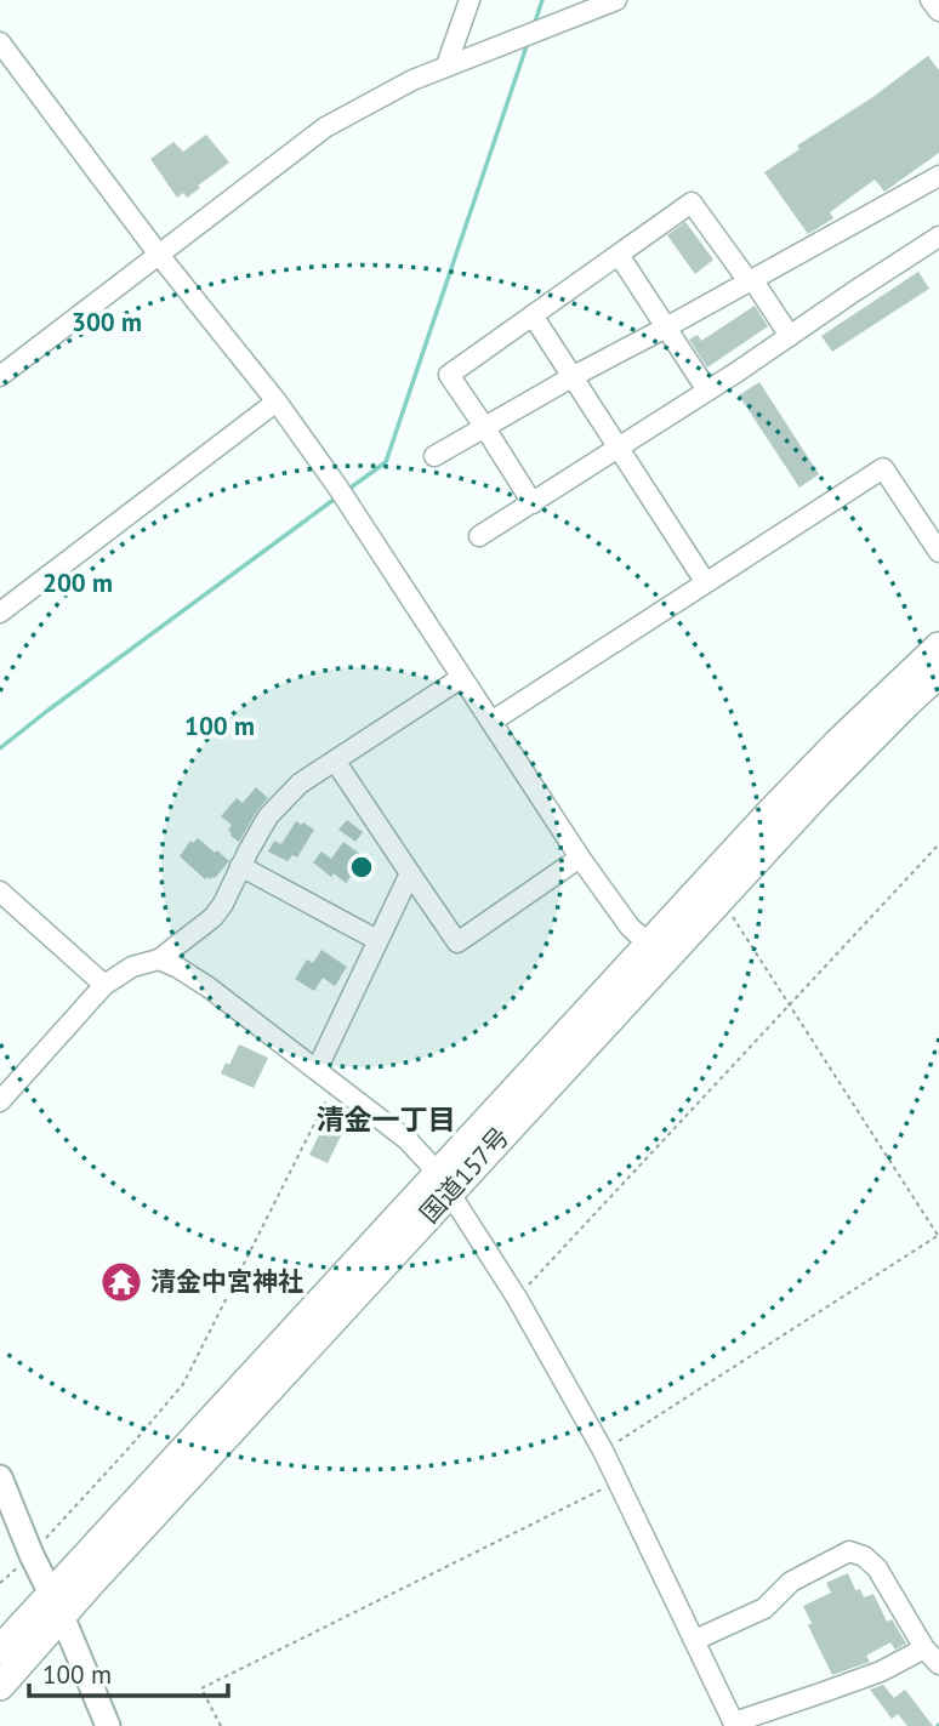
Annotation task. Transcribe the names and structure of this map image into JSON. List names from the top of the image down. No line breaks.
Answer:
{"streets":{"highway":["国道157号"]},"districts":["清金一丁目"],"places":{"temple":["清金中宮神社"]},"scale_bar":"100 m","rings":["300 m","200 m","100 m"]}
